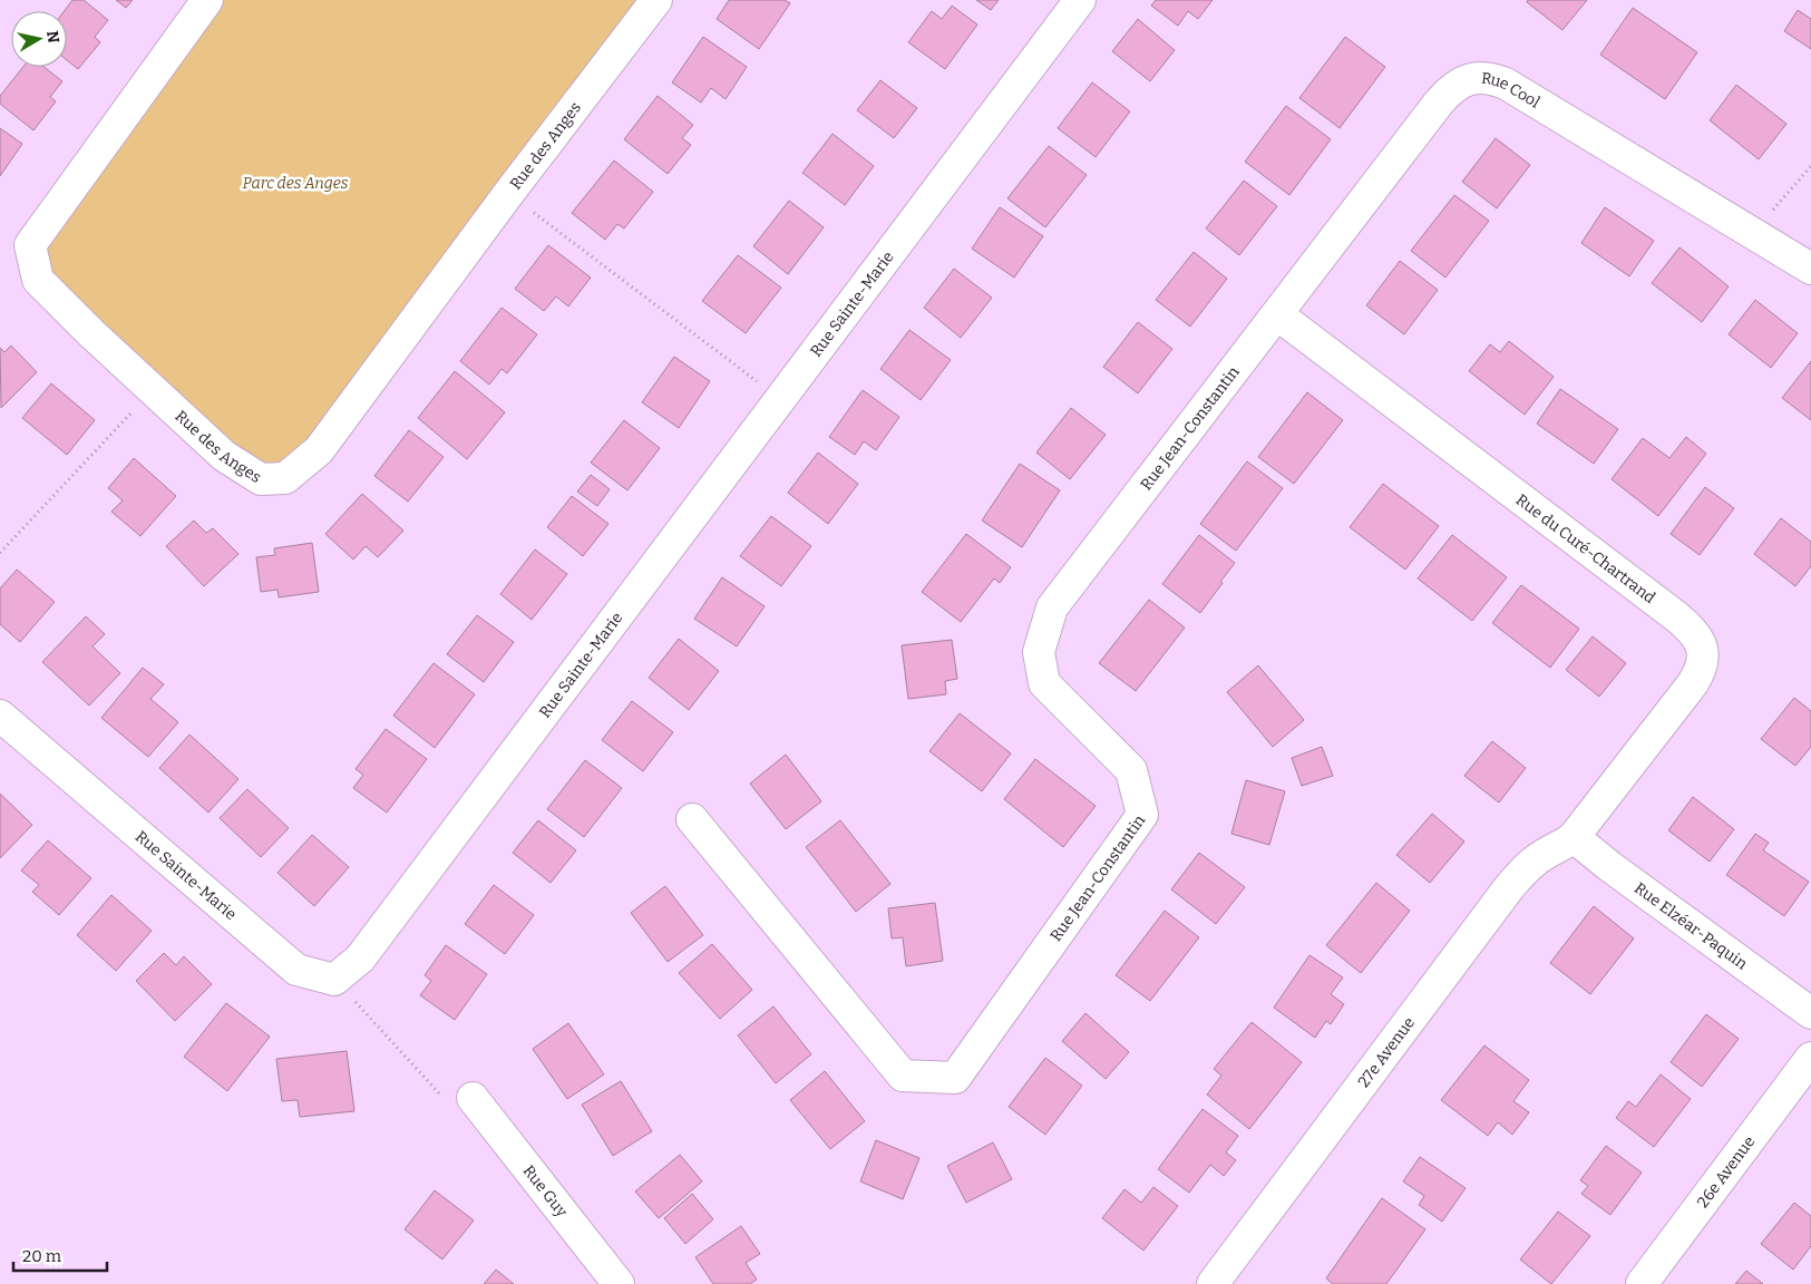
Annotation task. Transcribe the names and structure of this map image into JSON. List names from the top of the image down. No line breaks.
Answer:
{"streets":{"street":["Rue Cool","Rue des Anges","Rue Sainte-Marie","Rue Jean-Constantin","Rue du Curé-Chartrand","Rue Elzéar-Paquin","27e Avenue","26e Avenue","Rue Guy"]},"crossings":[["Rue Cool","Rue Jean-Constantin"],["Rue Cool","Rue du Curé-Chartrand"],["Rue Jean-Constantin","Rue du Curé-Chartrand"],["Rue du Curé-Chartrand","Rue Elzéar-Paquin"],["Rue du Curé-Chartrand","27e Avenue"],["Rue Elzéar-Paquin","27e Avenue"]],"parks":["Parc des Anges"],"scale_bar":"20 m","north":"right"}
